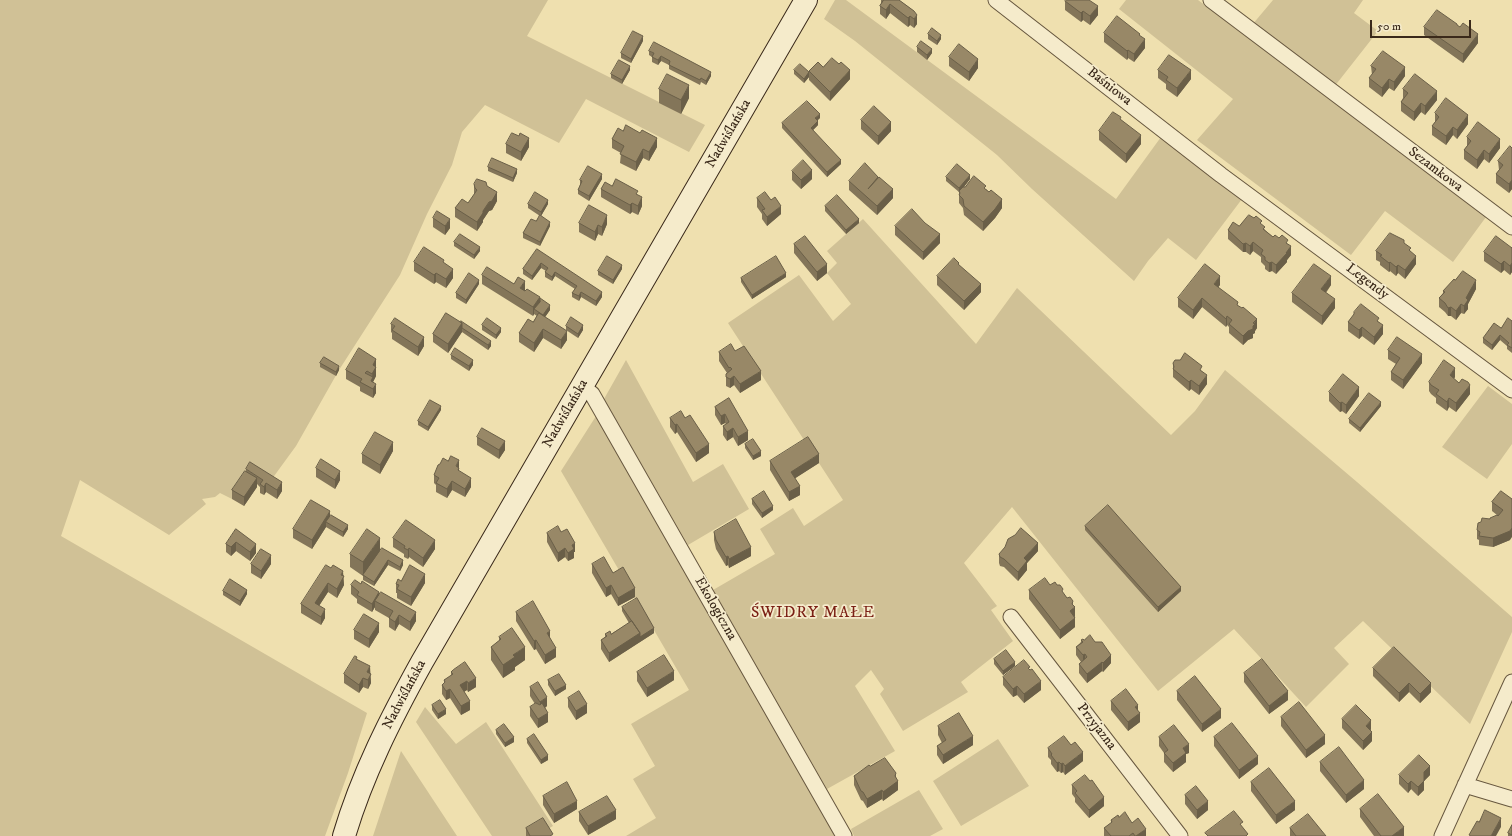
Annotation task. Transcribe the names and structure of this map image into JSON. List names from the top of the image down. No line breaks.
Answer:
{"streets":{"main road":["Nadwiślańska"],"street":["Baśniowa","Sezamkowa","Legendy","Ekologiczna","Przyjazna"]},"crossings":[["Baśniowa","Legendy"],["Nadwiślańska","Ekologiczna"]],"districts":["ŚWIDRY MAŁE"],"scale_bar":"50 m"}
